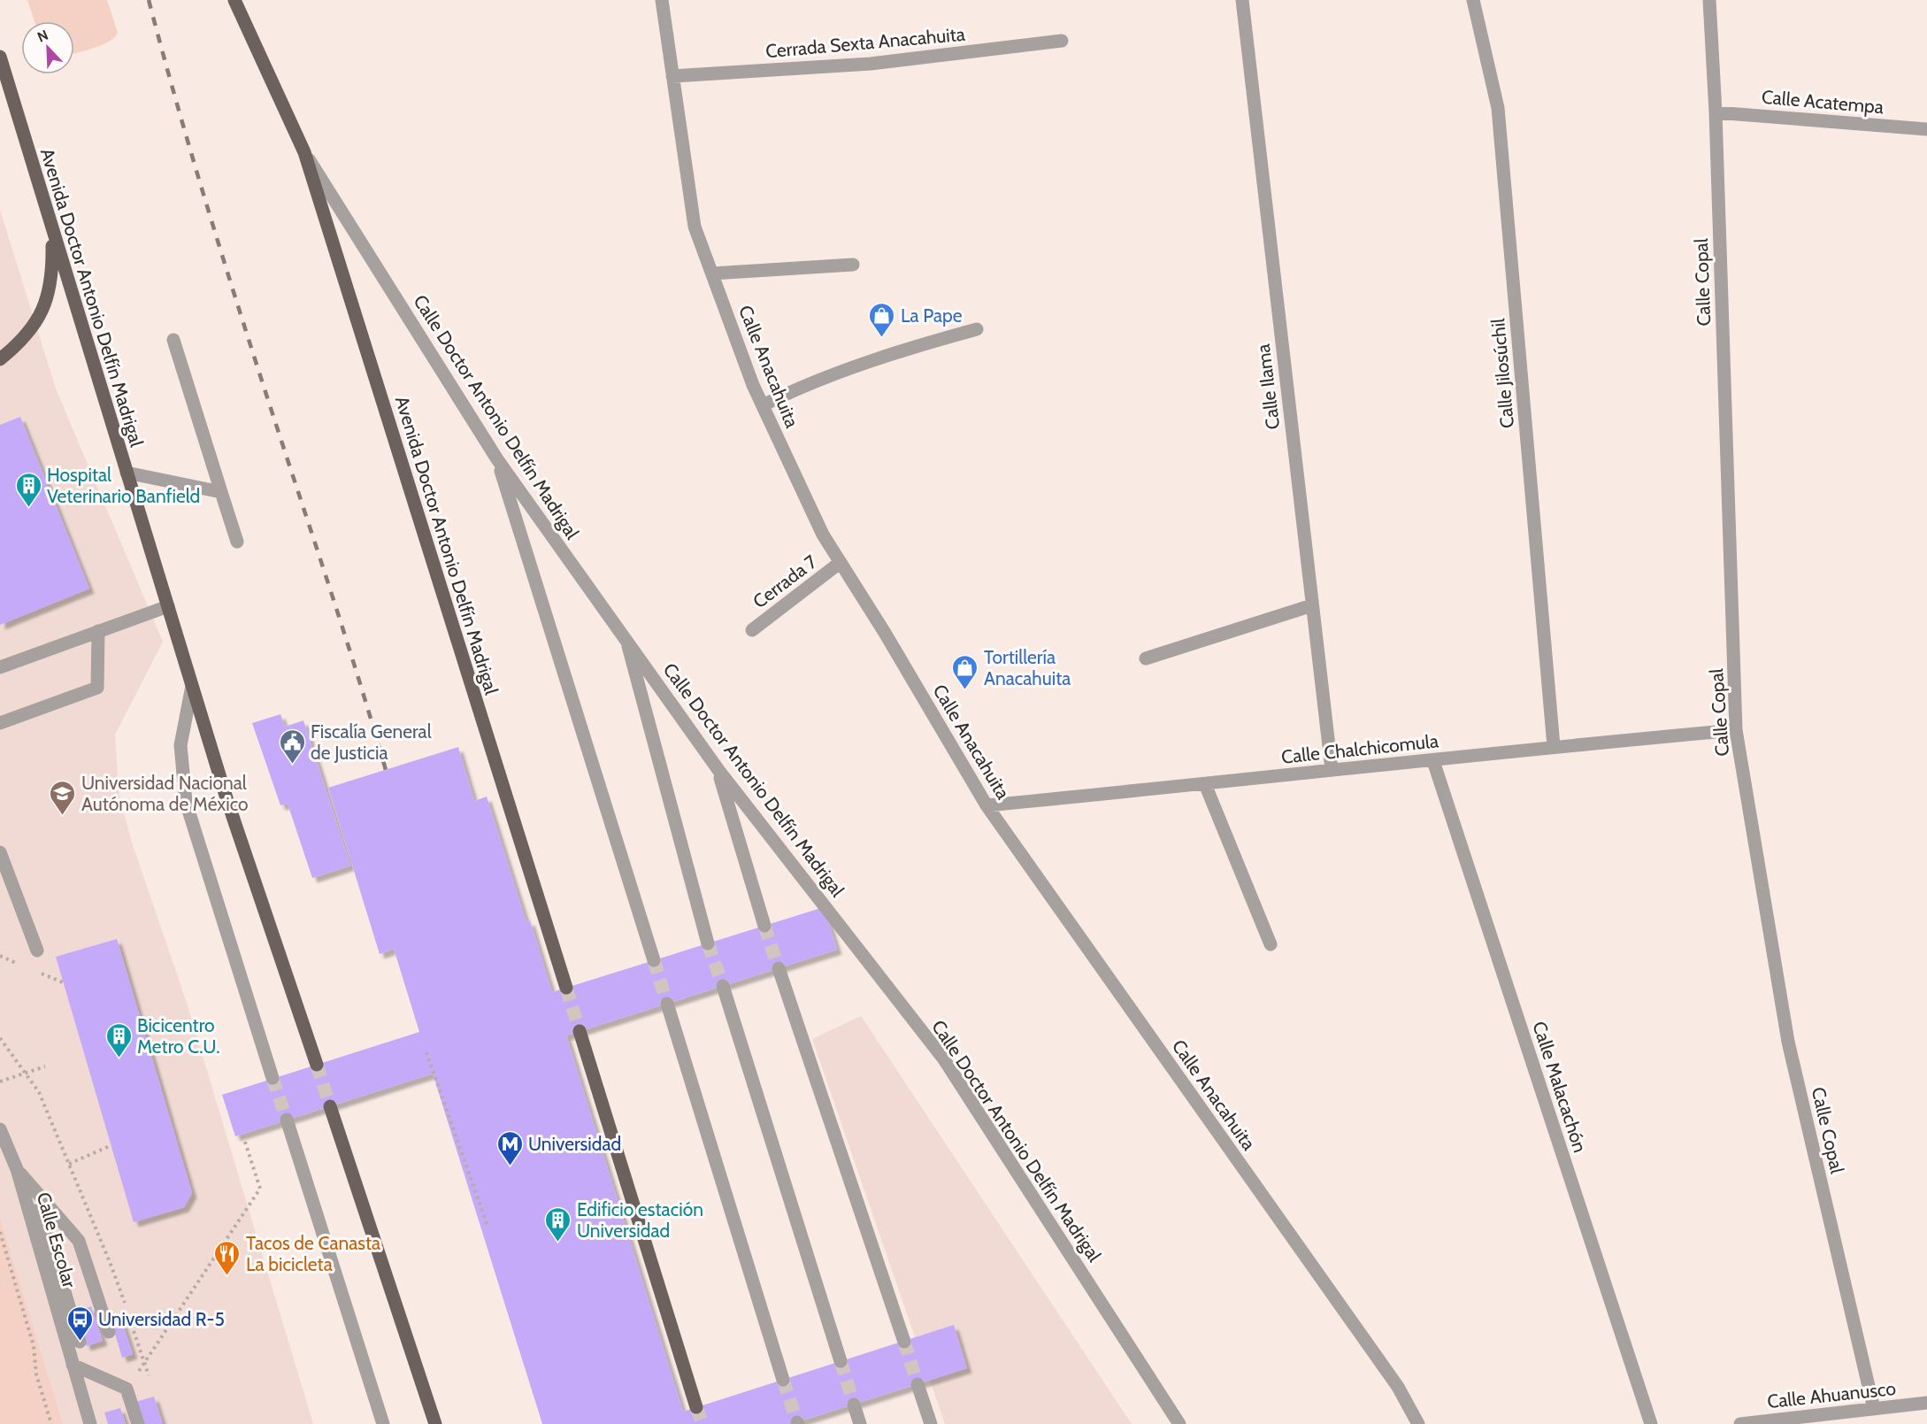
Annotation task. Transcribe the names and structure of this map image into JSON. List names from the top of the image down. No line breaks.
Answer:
{"streets":{"main road":["Avenida Doctor Antonio Delfín Madrigal"],"street":["Cerrada Sexta Anacahuita","Calle Acatempa","Calle Copal","Calle Anacahuita","Calle Jilosúchil","Calle Ilama","Calle Doctor Antonio Delfín Madrigal","Cerrada 7","Calle Chalchicomula","Calle Malacachón","Calle Escolar","Calle Ahuanusco"]},"crossings":[["Cerrada Sexta Anacahuita","Calle Anacahuita"],["Calle Acatempa","Calle Copal"],["Calle Copal","Calle Chalchicomula"],["Calle Copal","Calle Ahuanusco"],["Avenida Doctor Antonio Delfín Madrigal","Calle Doctor Antonio Delfín Madrigal"],["Calle Anacahuita","Cerrada 7"],["Calle Anacahuita","Calle Chalchicomula"],["Calle Jilosúchil","Calle Chalchicomula"],["Calle Ilama","Calle Chalchicomula"],["Calle Chalchicomula","Calle Malacachón"]],"places":{"shop":["La Pape","Tortillería Anacahuita"],"building":["Hospital Veterinario Banfield","Bicicentro Metro C.U.","Edificio estación Universidad"],"public building":["Fiscalía General de Justicia"],"school or university":["Universidad Nacional Autónoma de México"],"metro station":["Universidad"],"restaurant":["Tacos de Canasta La bicicleta"],"bus stop":["Universidad R-5"]},"north":"top left"}
